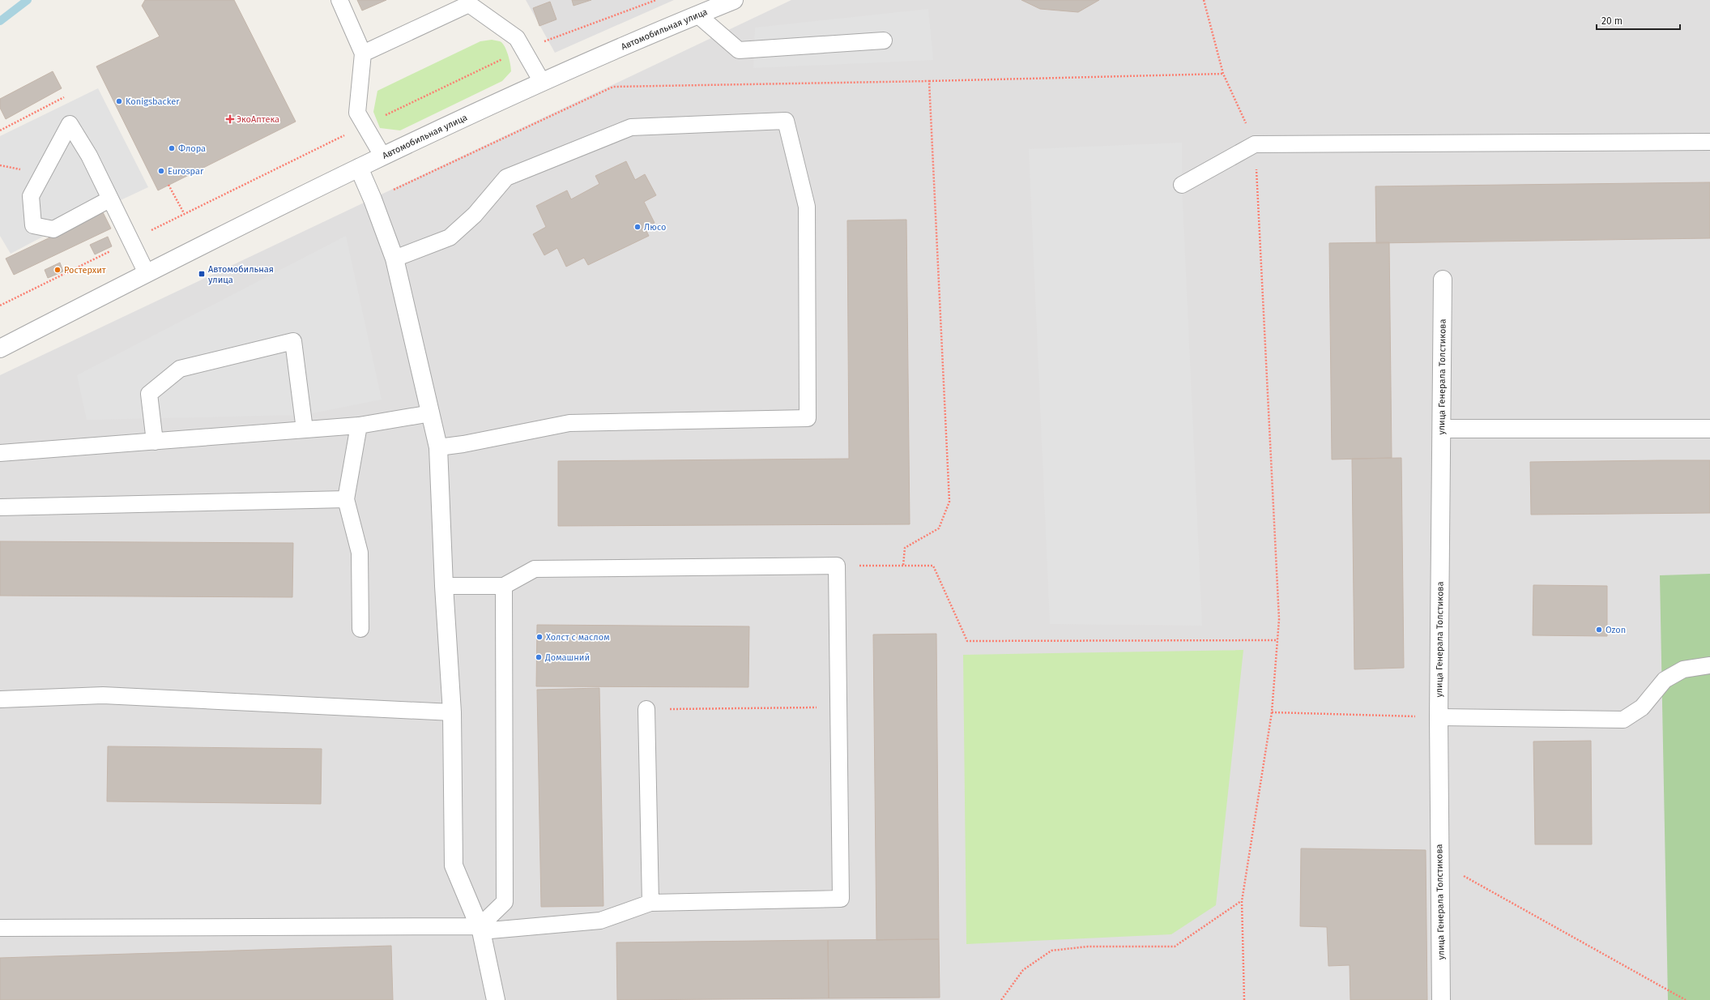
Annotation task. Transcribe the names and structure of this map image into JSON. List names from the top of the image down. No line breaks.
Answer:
{"streets":{"street":["Автомобильная улица","улица Генерала Толстикова"]},"places":{"other":["Konigsbacker","Флора","Eurospar","Люсо","Ростерхит","Ozon","Холст с маслом","Домашний"],"health":["ЭкоАптека"],"transit":["Автомобильная улица"]},"scale_bar":"20 m"}
